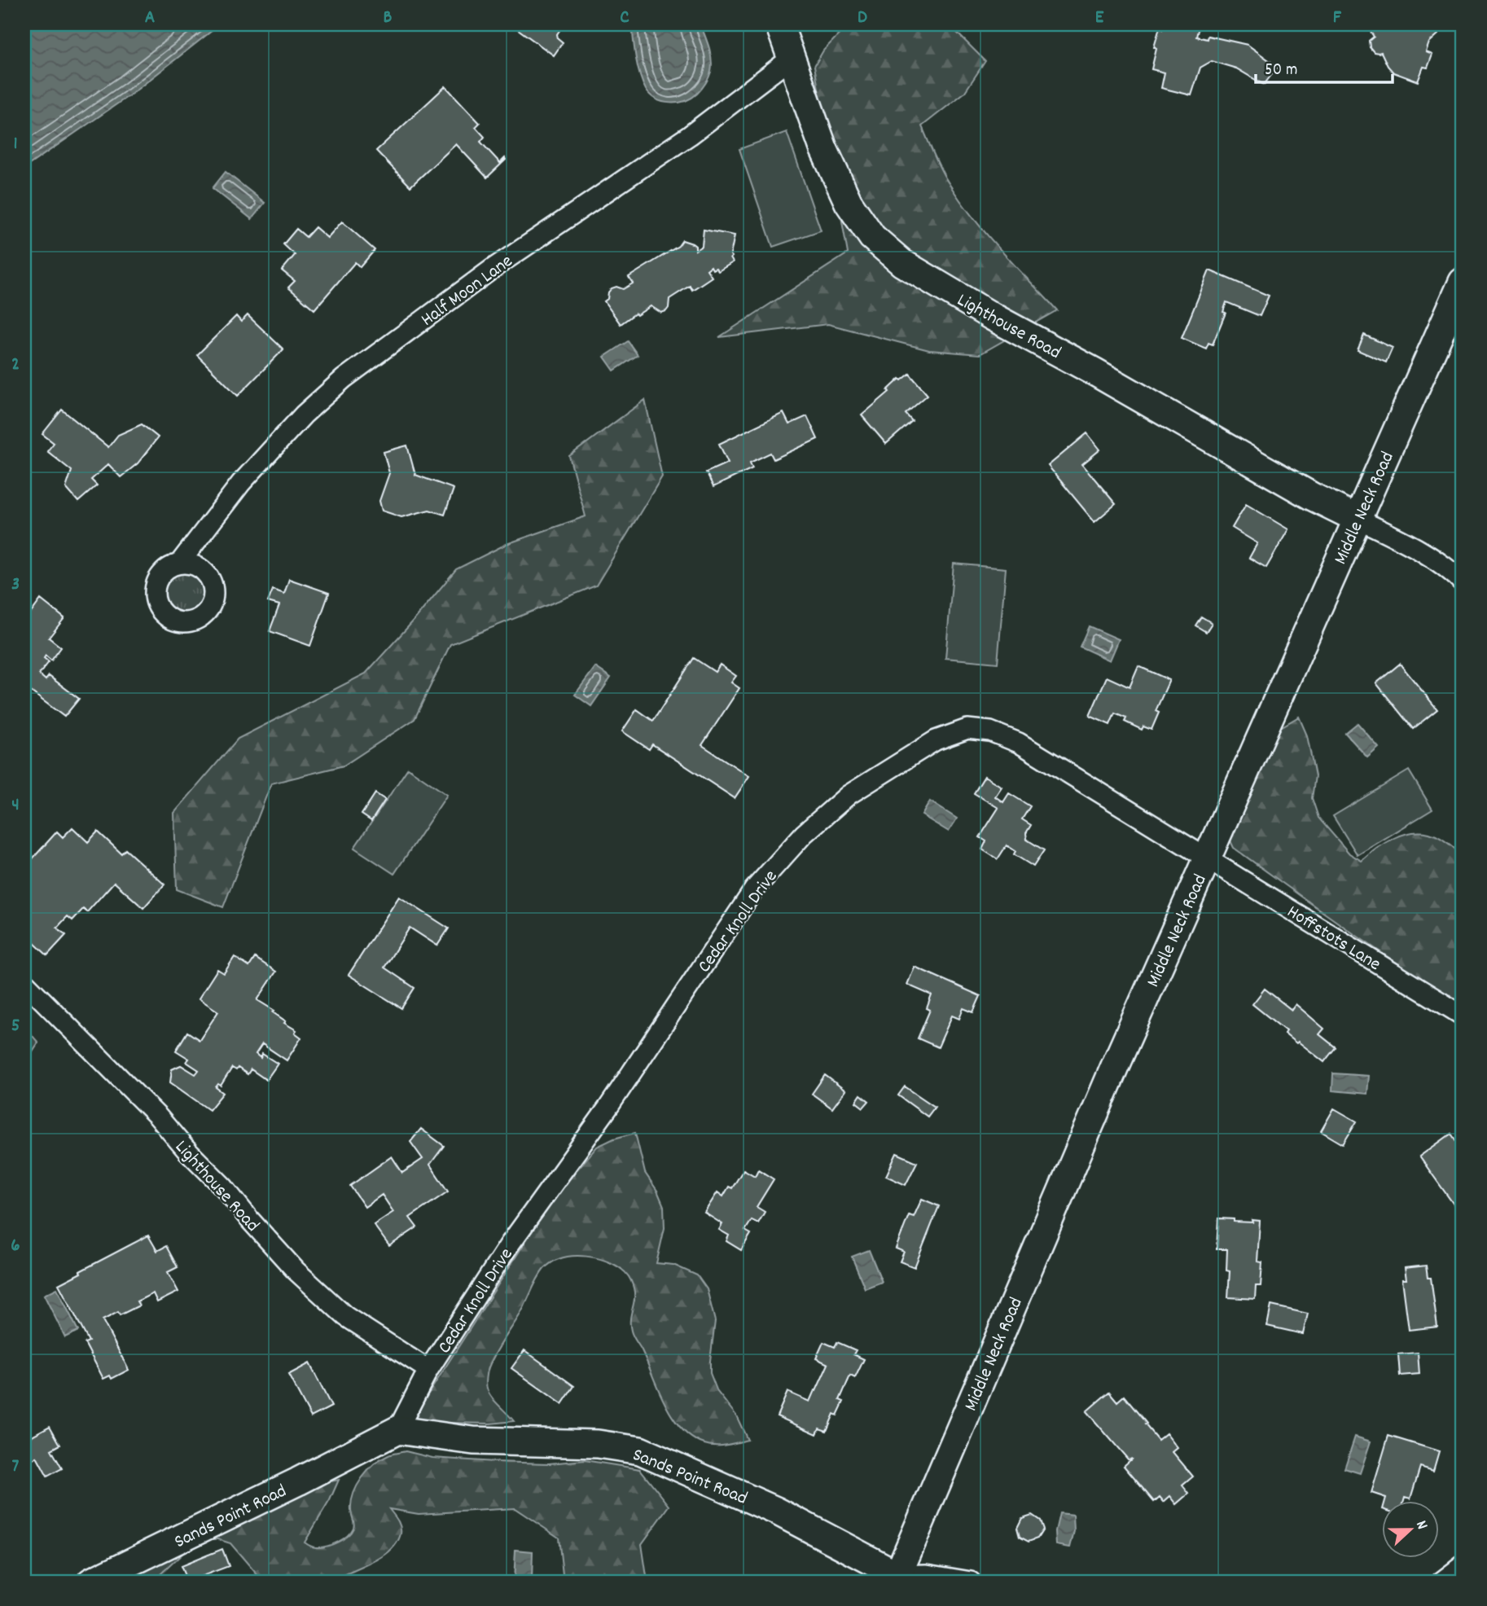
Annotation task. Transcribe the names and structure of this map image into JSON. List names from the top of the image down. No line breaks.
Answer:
{"streets":{"street":["Half Moon Lane","Lighthouse Road","Middle Neck Road","Cedar Knoll Drive","Hoffstots Lane","Sands Point Road"]},"crossings":[["Half Moon Lane","Lighthouse Road"],["Lighthouse Road","Middle Neck Road"],["Lighthouse Road","Cedar Knoll Drive"],["Middle Neck Road","Cedar Knoll Drive"],["Middle Neck Road","Hoffstots Lane"],["Middle Neck Road","Sands Point Road"],["Cedar Knoll Drive","Hoffstots Lane"]],"scale_bar":"50 m","north":"right","grid":{"columns":["A","B","C","D","E","F"],"rows":["1","2","3","4","5","6","7"]}}
